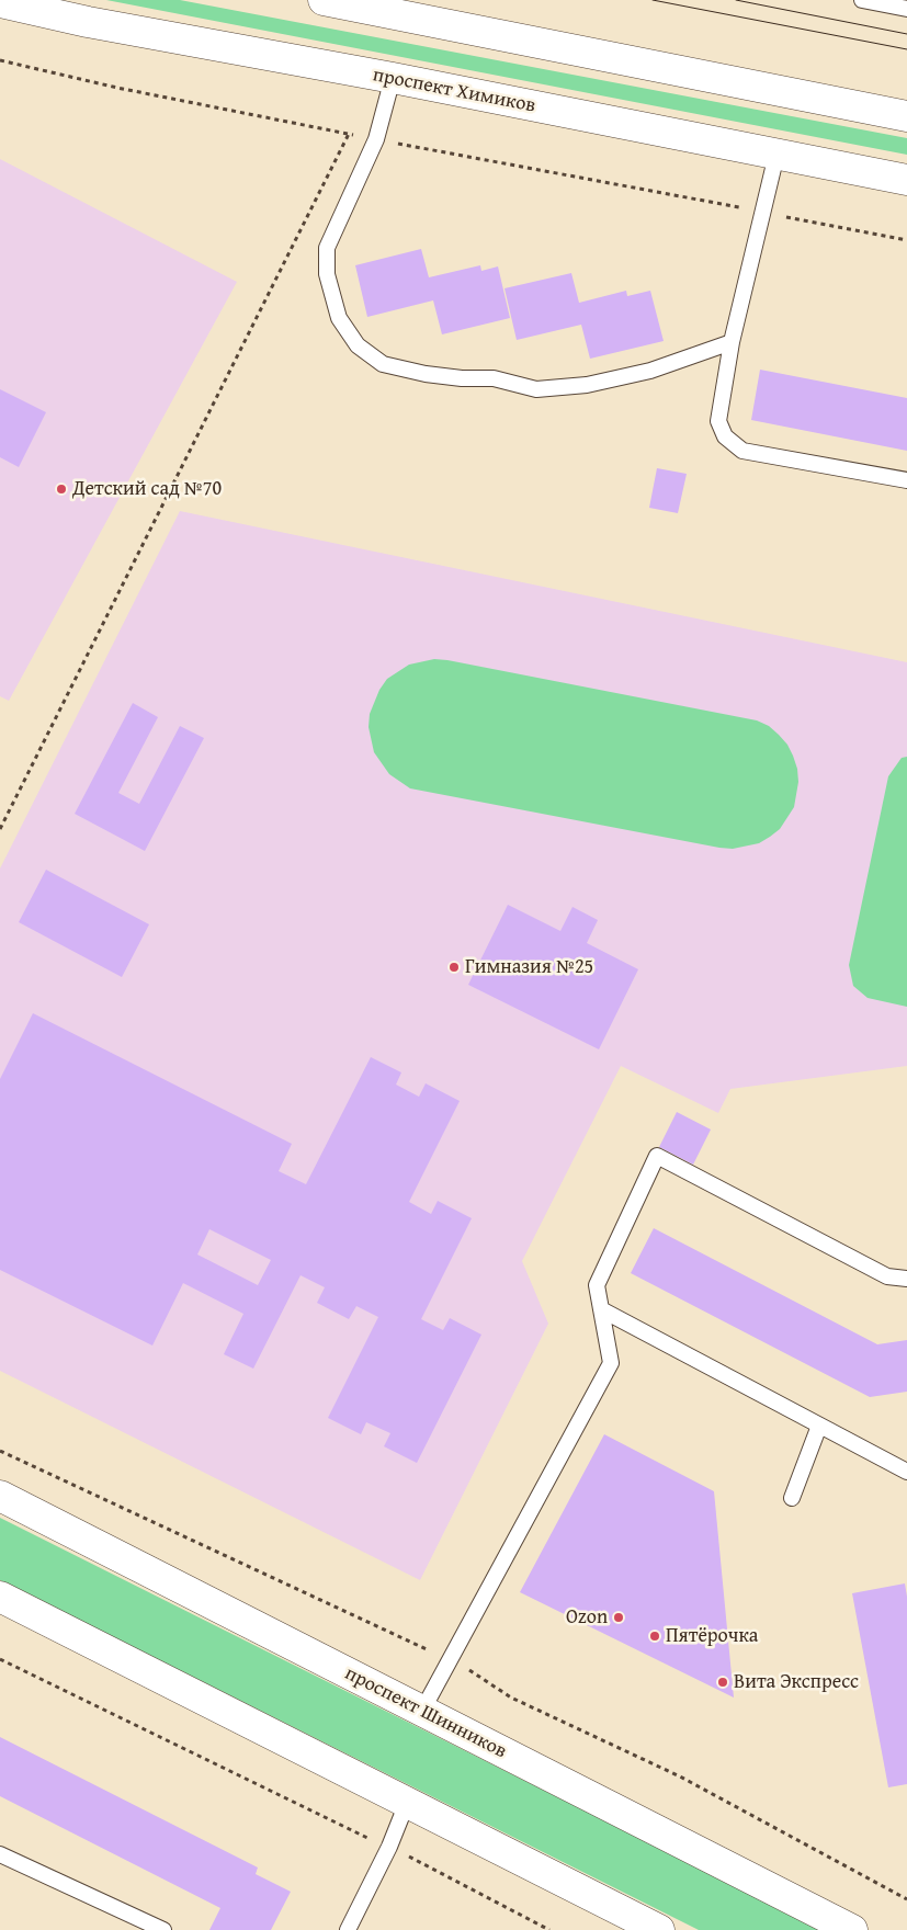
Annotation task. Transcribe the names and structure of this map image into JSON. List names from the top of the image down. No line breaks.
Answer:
{"streets":{"street":["проспект Химиков","проспект Шинников"]},"places":["Детский сад №70","Гимназия №25","Ozon","Пятёрочка","Вита Экспресс"]}
